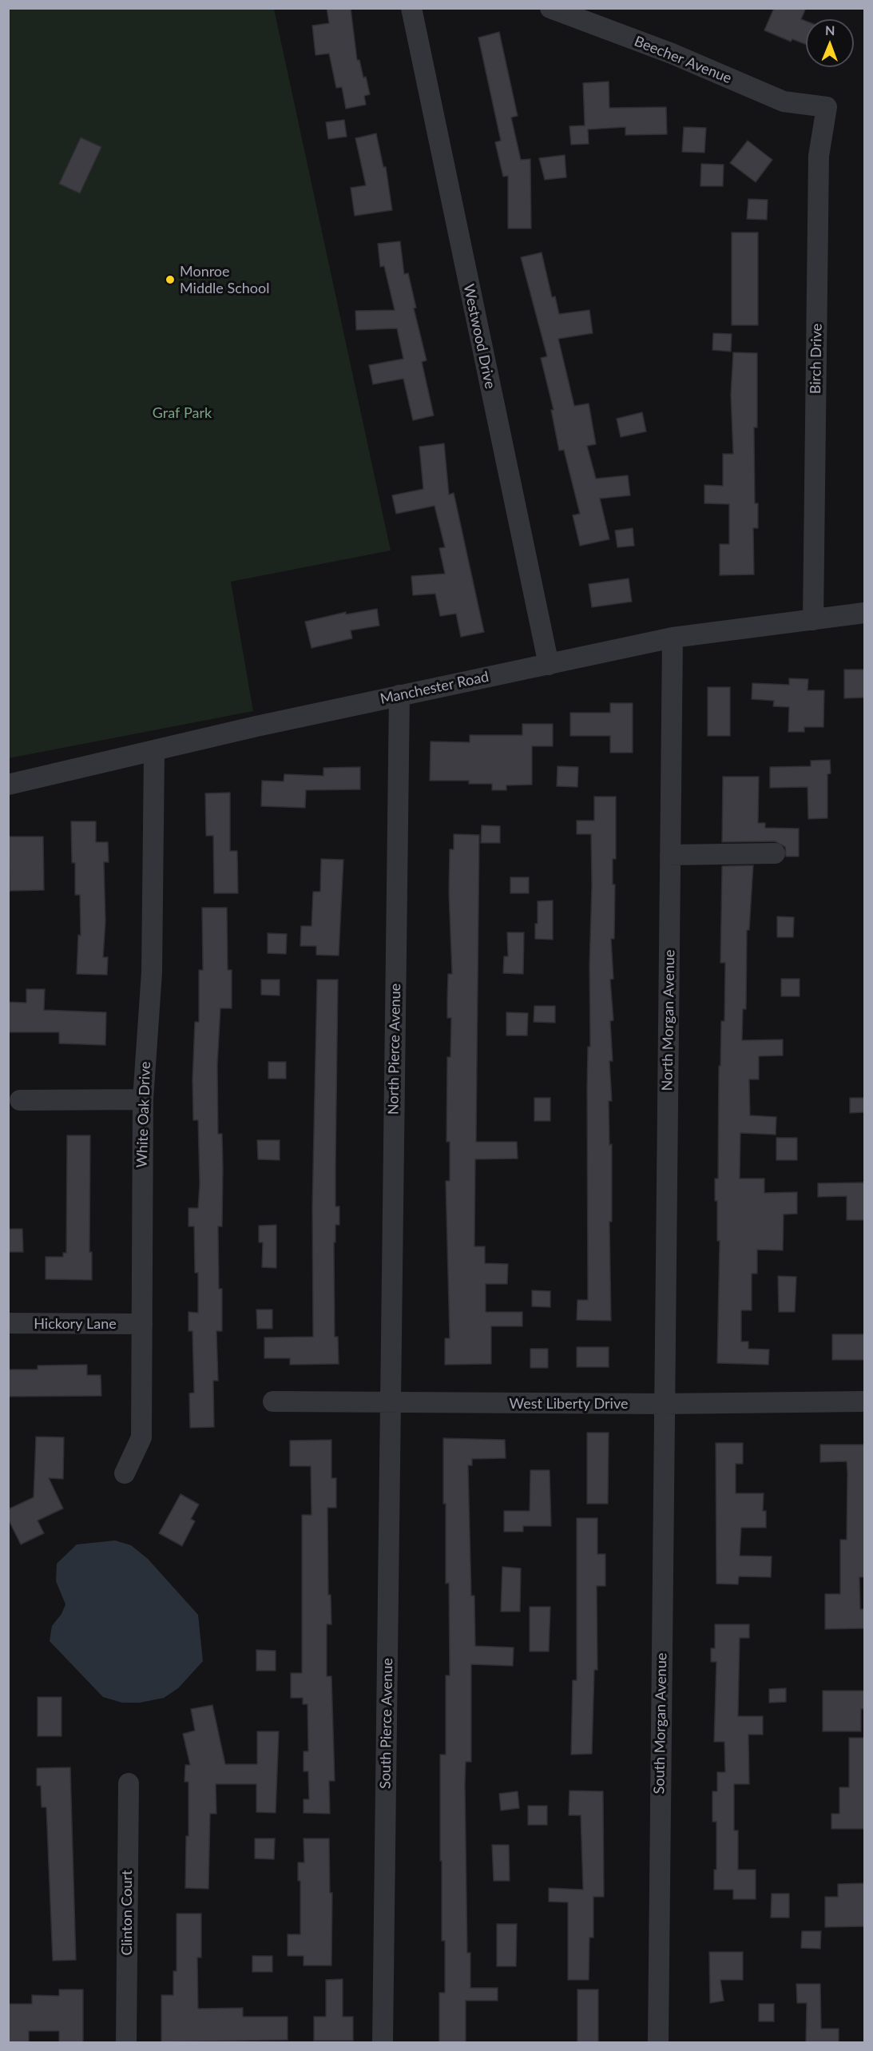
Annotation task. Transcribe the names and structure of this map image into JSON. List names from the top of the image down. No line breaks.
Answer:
{"streets":{"street":["Beecher Avenue","Westwood Drive","Birch Drive","Manchester Road","North Morgan Avenue","North Pierce Avenue","White Oak Drive","Hickory Lane","West Liberty Drive","South Pierce Avenue","South Morgan Avenue","Clinton Court"]},"crossings":[["Beecher Avenue","Birch Drive"],["Westwood Drive","Manchester Road"],["Birch Drive","Manchester Road"],["Manchester Road","North Morgan Avenue"],["Manchester Road","North Pierce Avenue"],["Manchester Road","White Oak Drive"],["North Morgan Avenue","West Liberty Drive"],["North Morgan Avenue","South Morgan Avenue"],["North Pierce Avenue","West Liberty Drive"],["North Pierce Avenue","South Pierce Avenue"],["White Oak Drive","Hickory Lane"],["West Liberty Drive","South Pierce Avenue"],["West Liberty Drive","South Morgan Avenue"]],"parks":["Graf Park"],"places":["Monroe Middle School"],"north":"top"}
